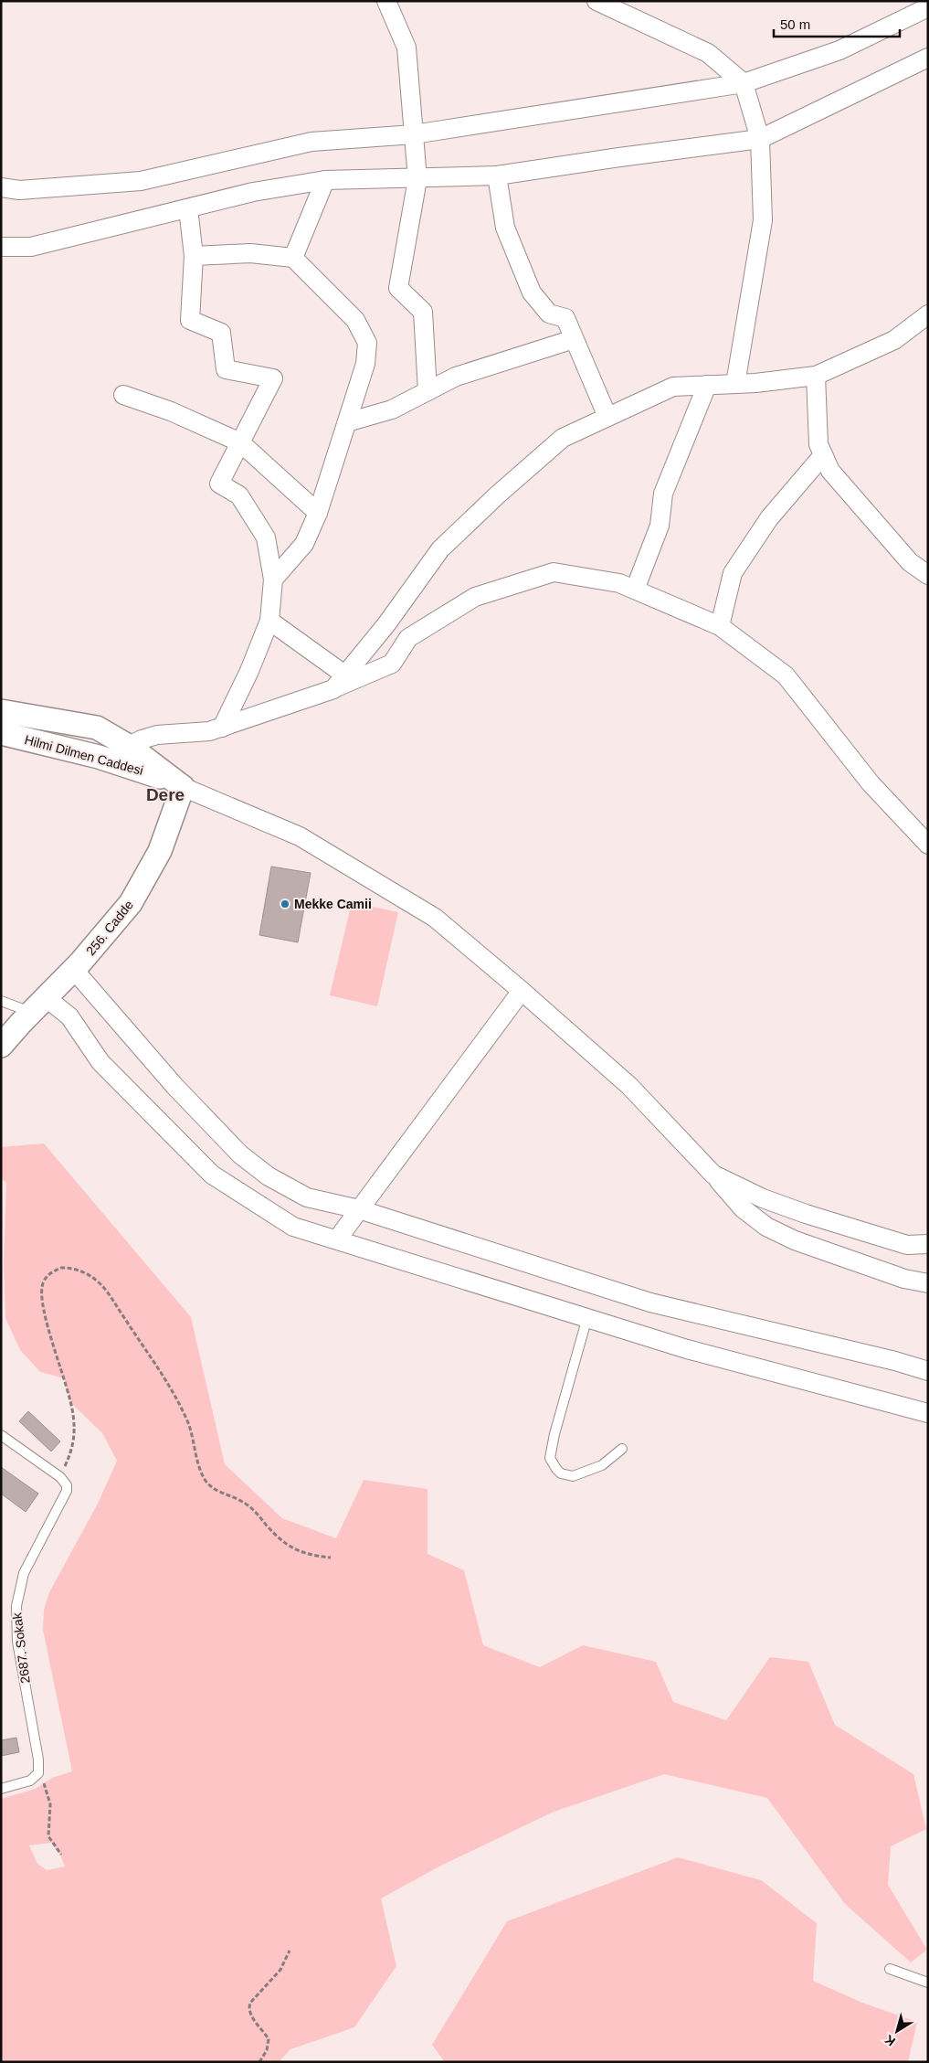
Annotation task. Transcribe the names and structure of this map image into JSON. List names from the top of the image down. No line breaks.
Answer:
{"streets":{"street":["Hilmi Dilmen Caddesi","256. Cadde"],"lane":["2687. Sokak"]},"crossings":[["Hilmi Dilmen Caddesi","256. Cadde"]],"districts":["Dere"],"places":["Mekke Camii"],"scale_bar":"50 m","north":"bottom left"}
